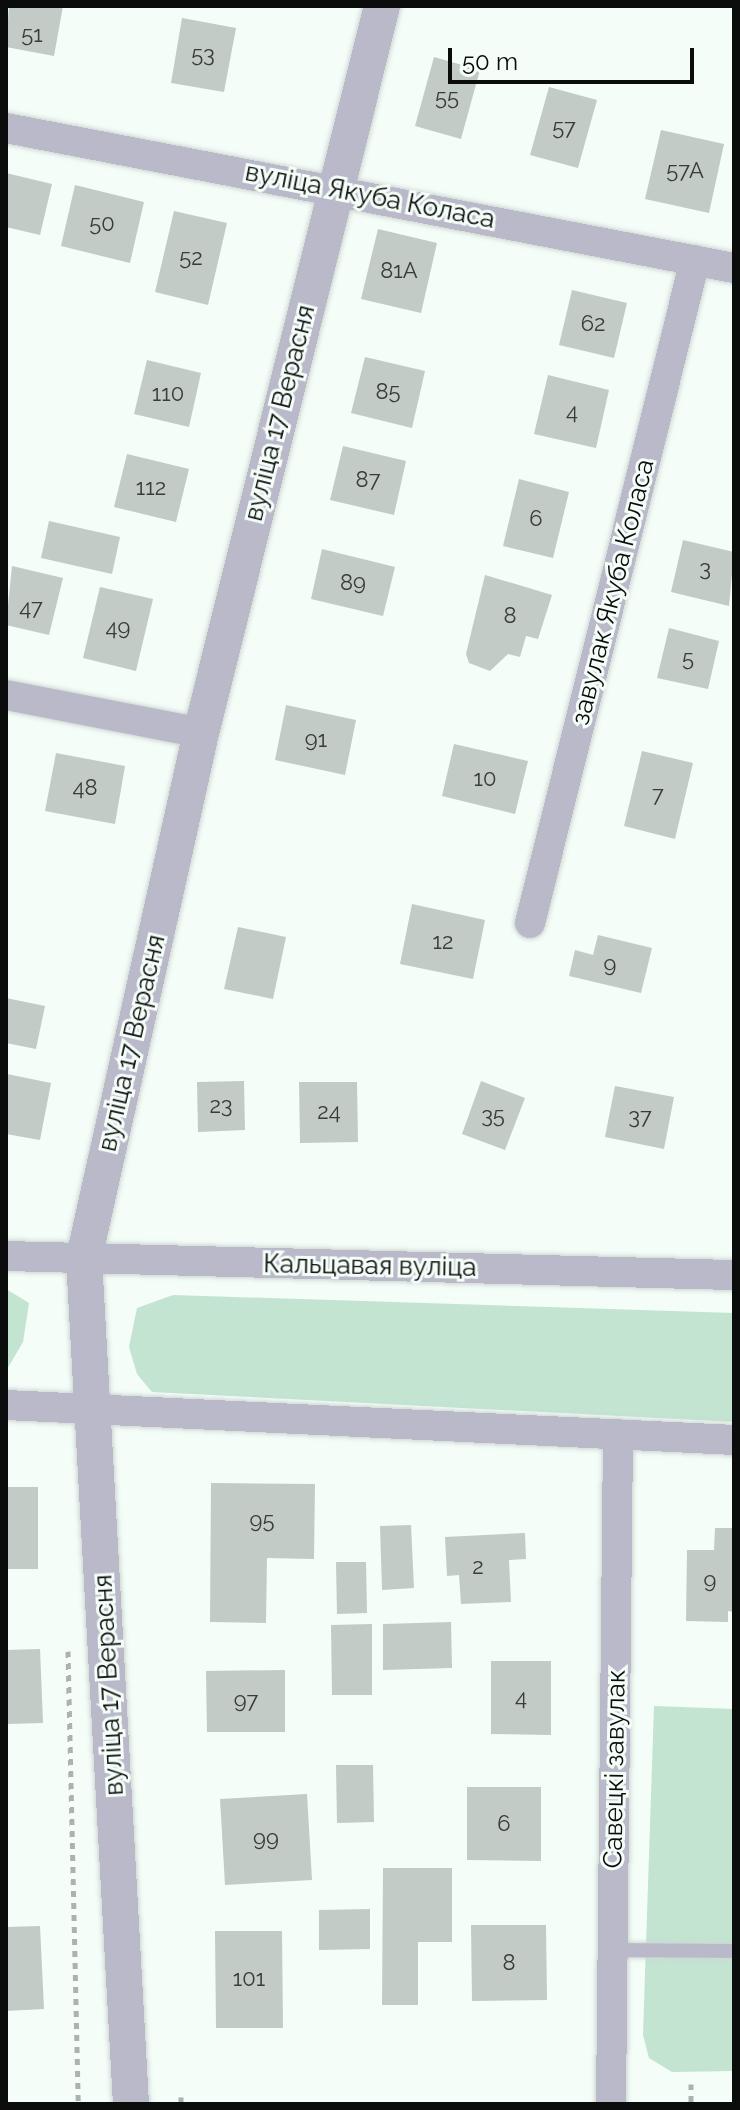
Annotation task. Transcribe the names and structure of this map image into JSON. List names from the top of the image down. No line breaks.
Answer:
{"streets":{"street":["вуліца Якуба Коласа","вуліца 17 Верасня","завулак Якуба Коласа","Кальцавая вуліца","Савецкі завулак"]},"crossings":[["вуліца Якуба Коласа","вуліца 17 Верасня"],["вуліца Якуба Коласа","завулак Якуба Коласа"],["вуліца 17 Верасня","Кальцавая вуліца"]],"house_numbers":["51","53","55","57","57А","50","52","81А","62","85","110","4","87","112","6","3","89","47","8","49","5","91","10","48","7","12","9","23","24","35","37","95","2","9","4","97","6","99","8","101"],"scale_bar":"50 m"}
